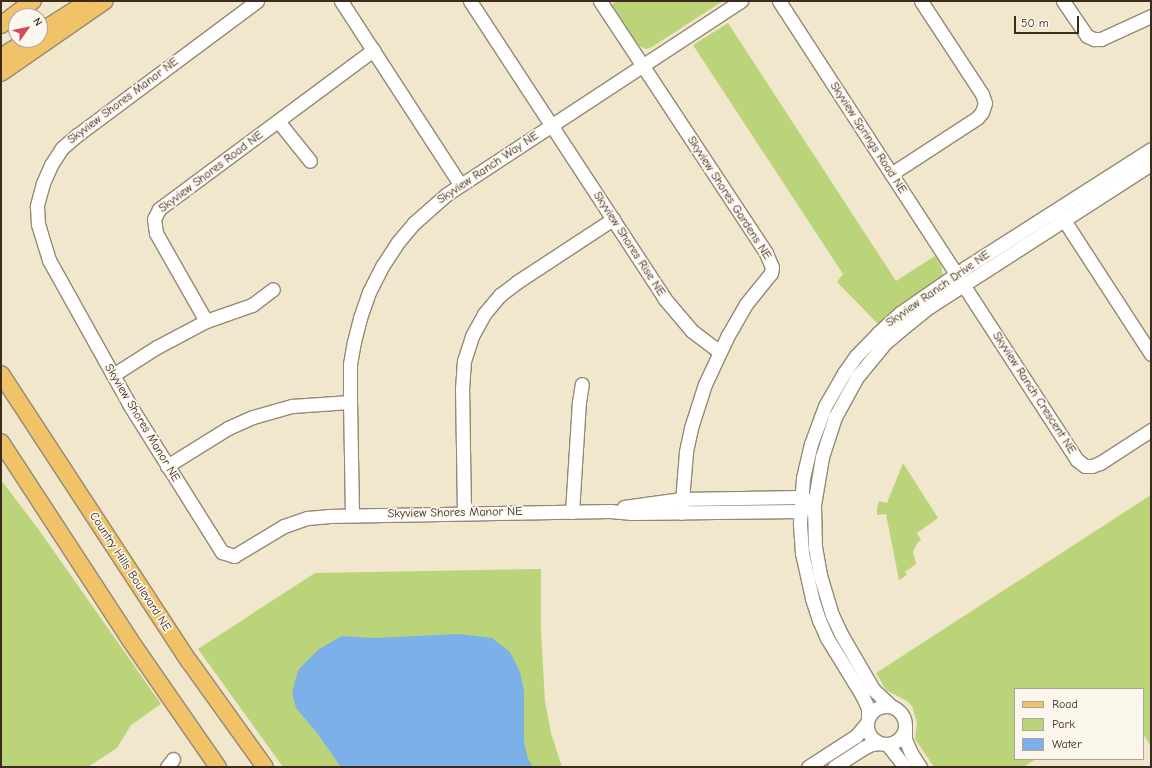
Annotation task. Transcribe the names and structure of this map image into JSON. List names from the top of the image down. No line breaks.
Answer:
{"streets":{"main road":["Country Hills Boulevard NE"],"street":["Skyview Shores Manor NE","Skyview Springs Road NE","Skyview Ranch Way NE","Skyview Shores Road NE","Skyview Shores Gardens NE","Skyview Shores Rise NE","Skyview Ranch Drive NE","Skyview Ranch Crescent NE"]},"crossings":[["Skyview Shores Manor NE","Skyview Ranch Way NE"],["Skyview Shores Manor NE","Skyview Shores Gardens NE"],["Skyview Shores Manor NE","Skyview Ranch Drive NE"],["Skyview Springs Road NE","Skyview Ranch Drive NE"],["Skyview Springs Road NE","Skyview Ranch Crescent NE"],["Skyview Ranch Way NE","Skyview Shores Gardens NE"],["Skyview Ranch Way NE","Skyview Shores Rise NE"],["Skyview Shores Gardens NE","Skyview Shores Rise NE"],["Skyview Ranch Drive NE","Skyview Ranch Crescent NE"]],"legend":["Road","Park","Water"],"scale_bar":"50 m","north":"top right"}
